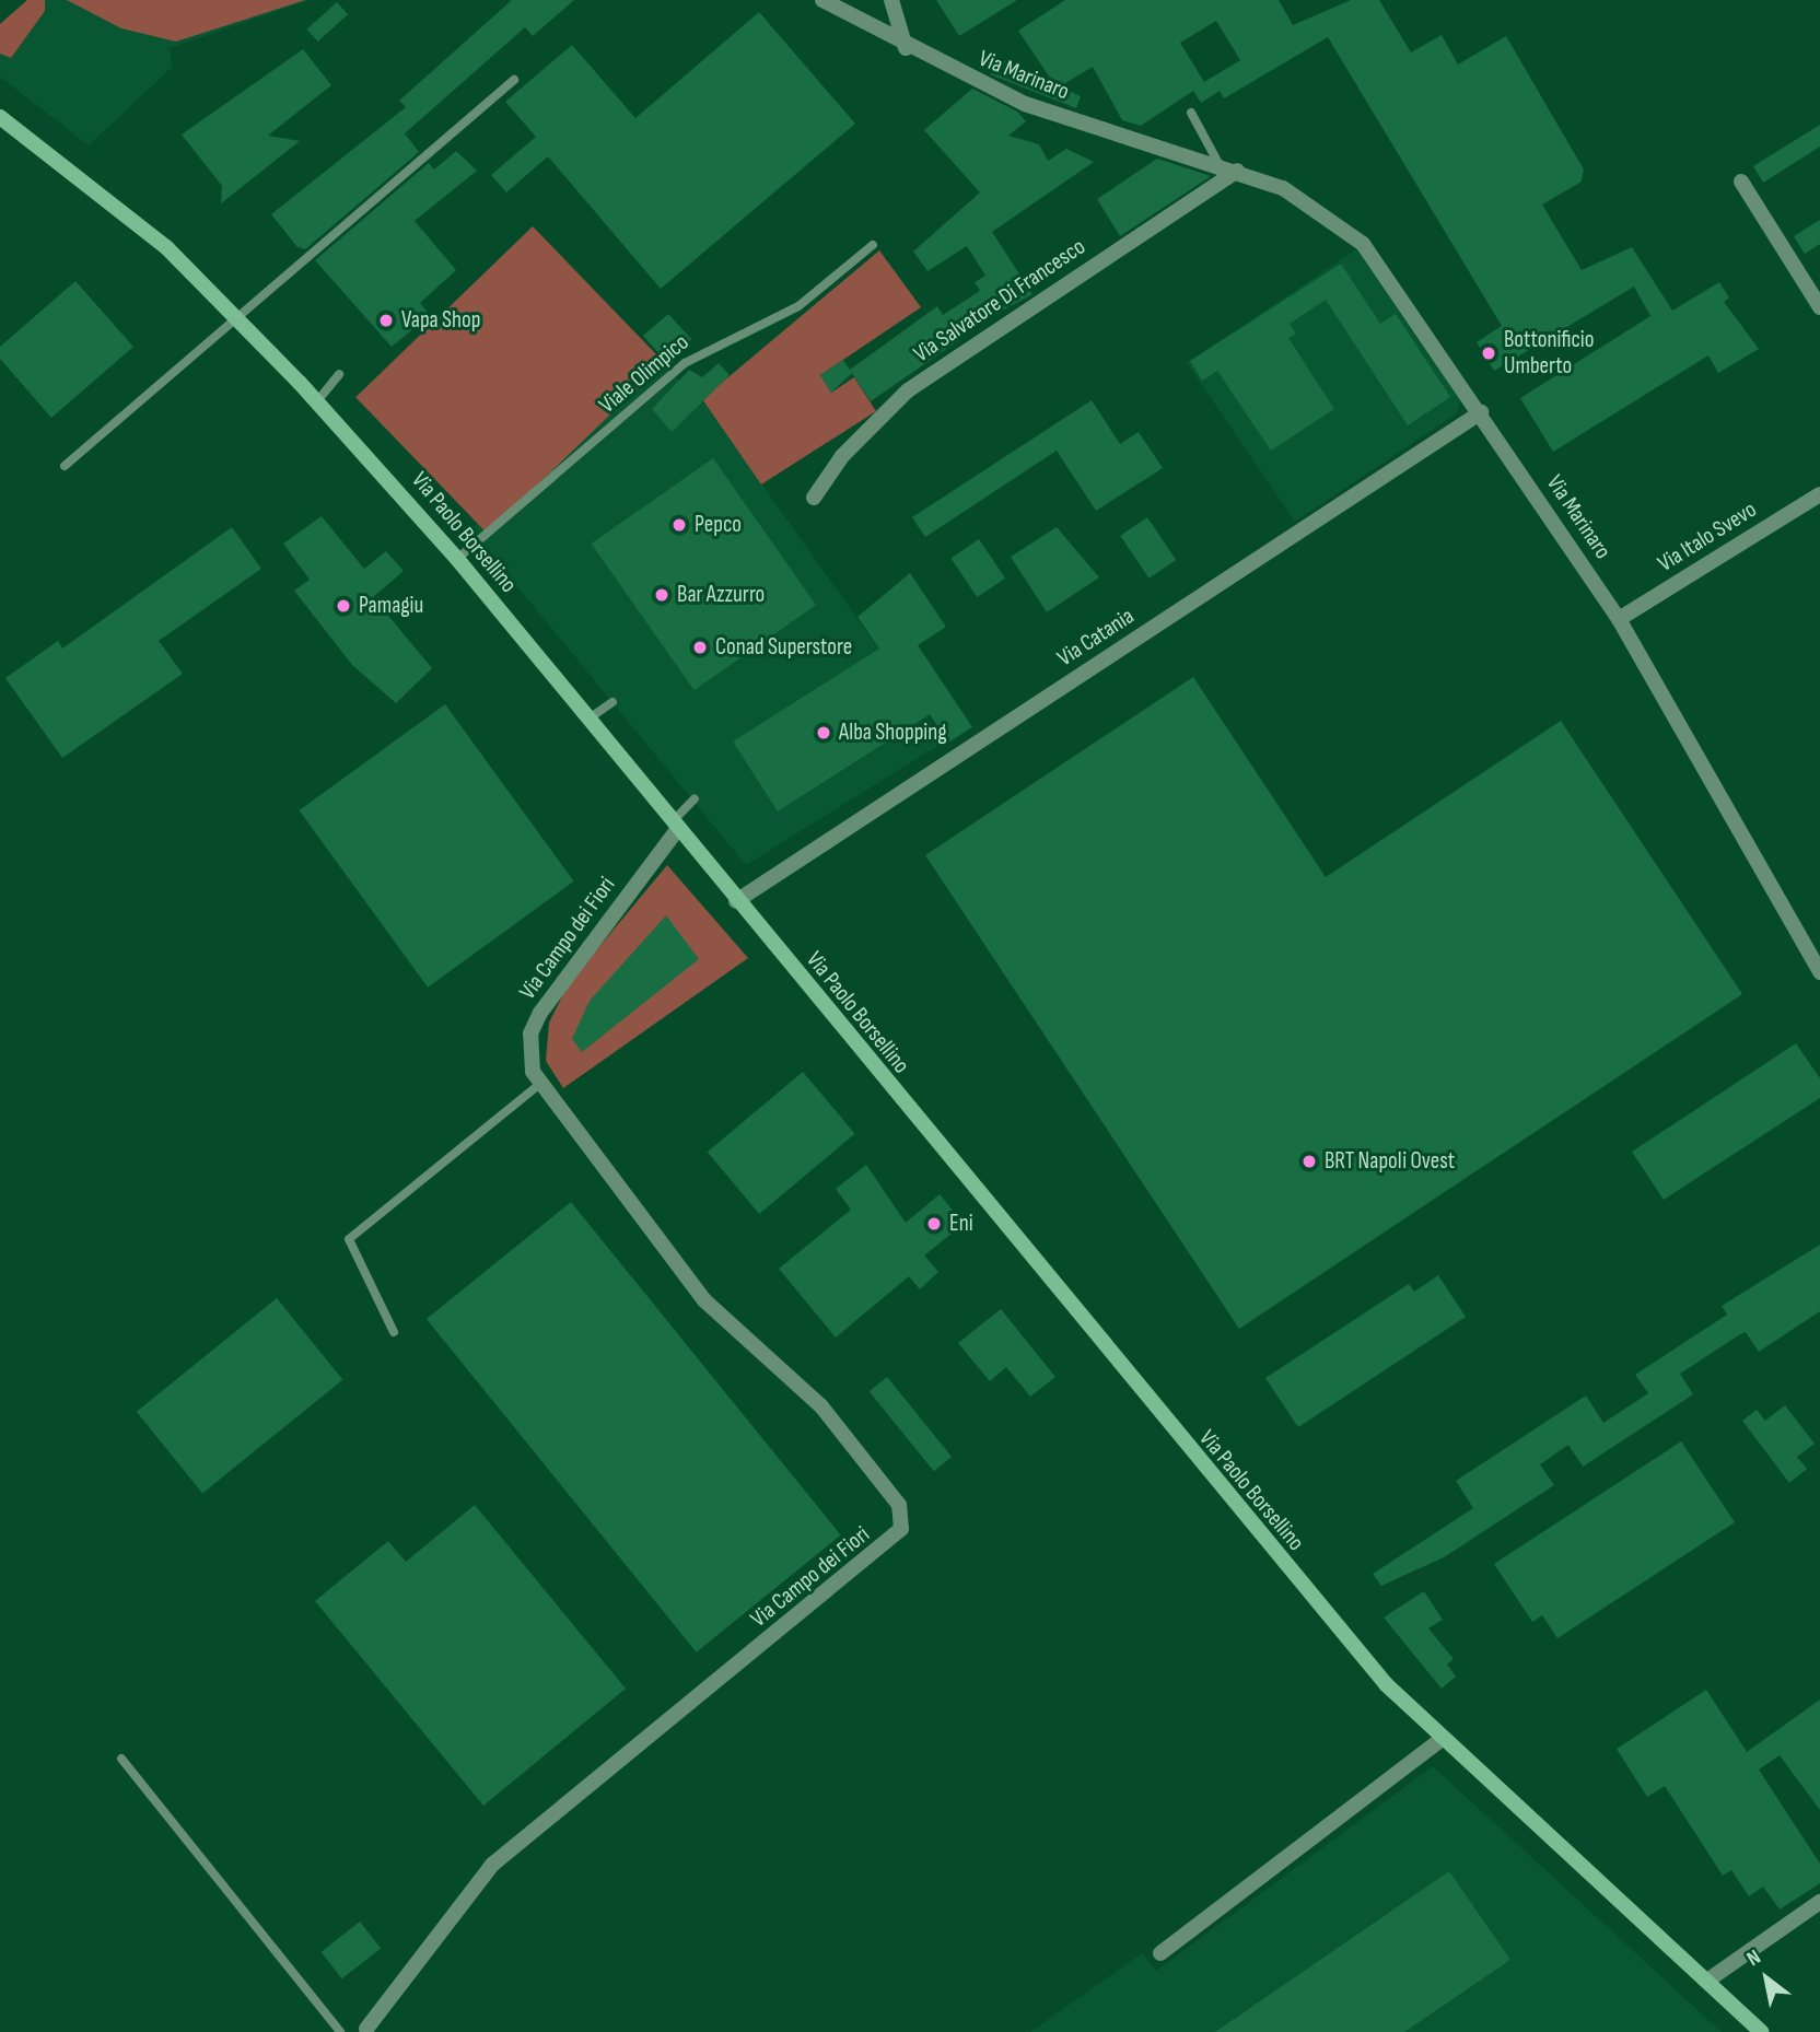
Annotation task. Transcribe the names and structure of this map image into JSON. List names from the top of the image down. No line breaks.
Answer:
{"streets":{"main road":["Via Paolo Borsellino"],"street":["Via Marinaro","Via Salvatore Di Francesco","Via Italo Svevo","Via Catania","Via Campo dei Fiori"],"lane":["Viale Olimpico"]},"crossings":[["Via Marinaro","Via Salvatore Di Francesco"],["Via Marinaro","Via Italo Svevo"],["Via Marinaro","Via Catania"],["Viale Olimpico","Via Paolo Borsellino"],["Via Paolo Borsellino","Via Catania"],["Via Paolo Borsellino","Via Campo dei Fiori"]],"places":["Vapa Shop","Bottonificio Umberto","Pepco","Bar Azzurro","Pamagiu","Conad Superstore","Alba Shopping","BRT Napoli Ovest","Eni"],"north":"top left"}
